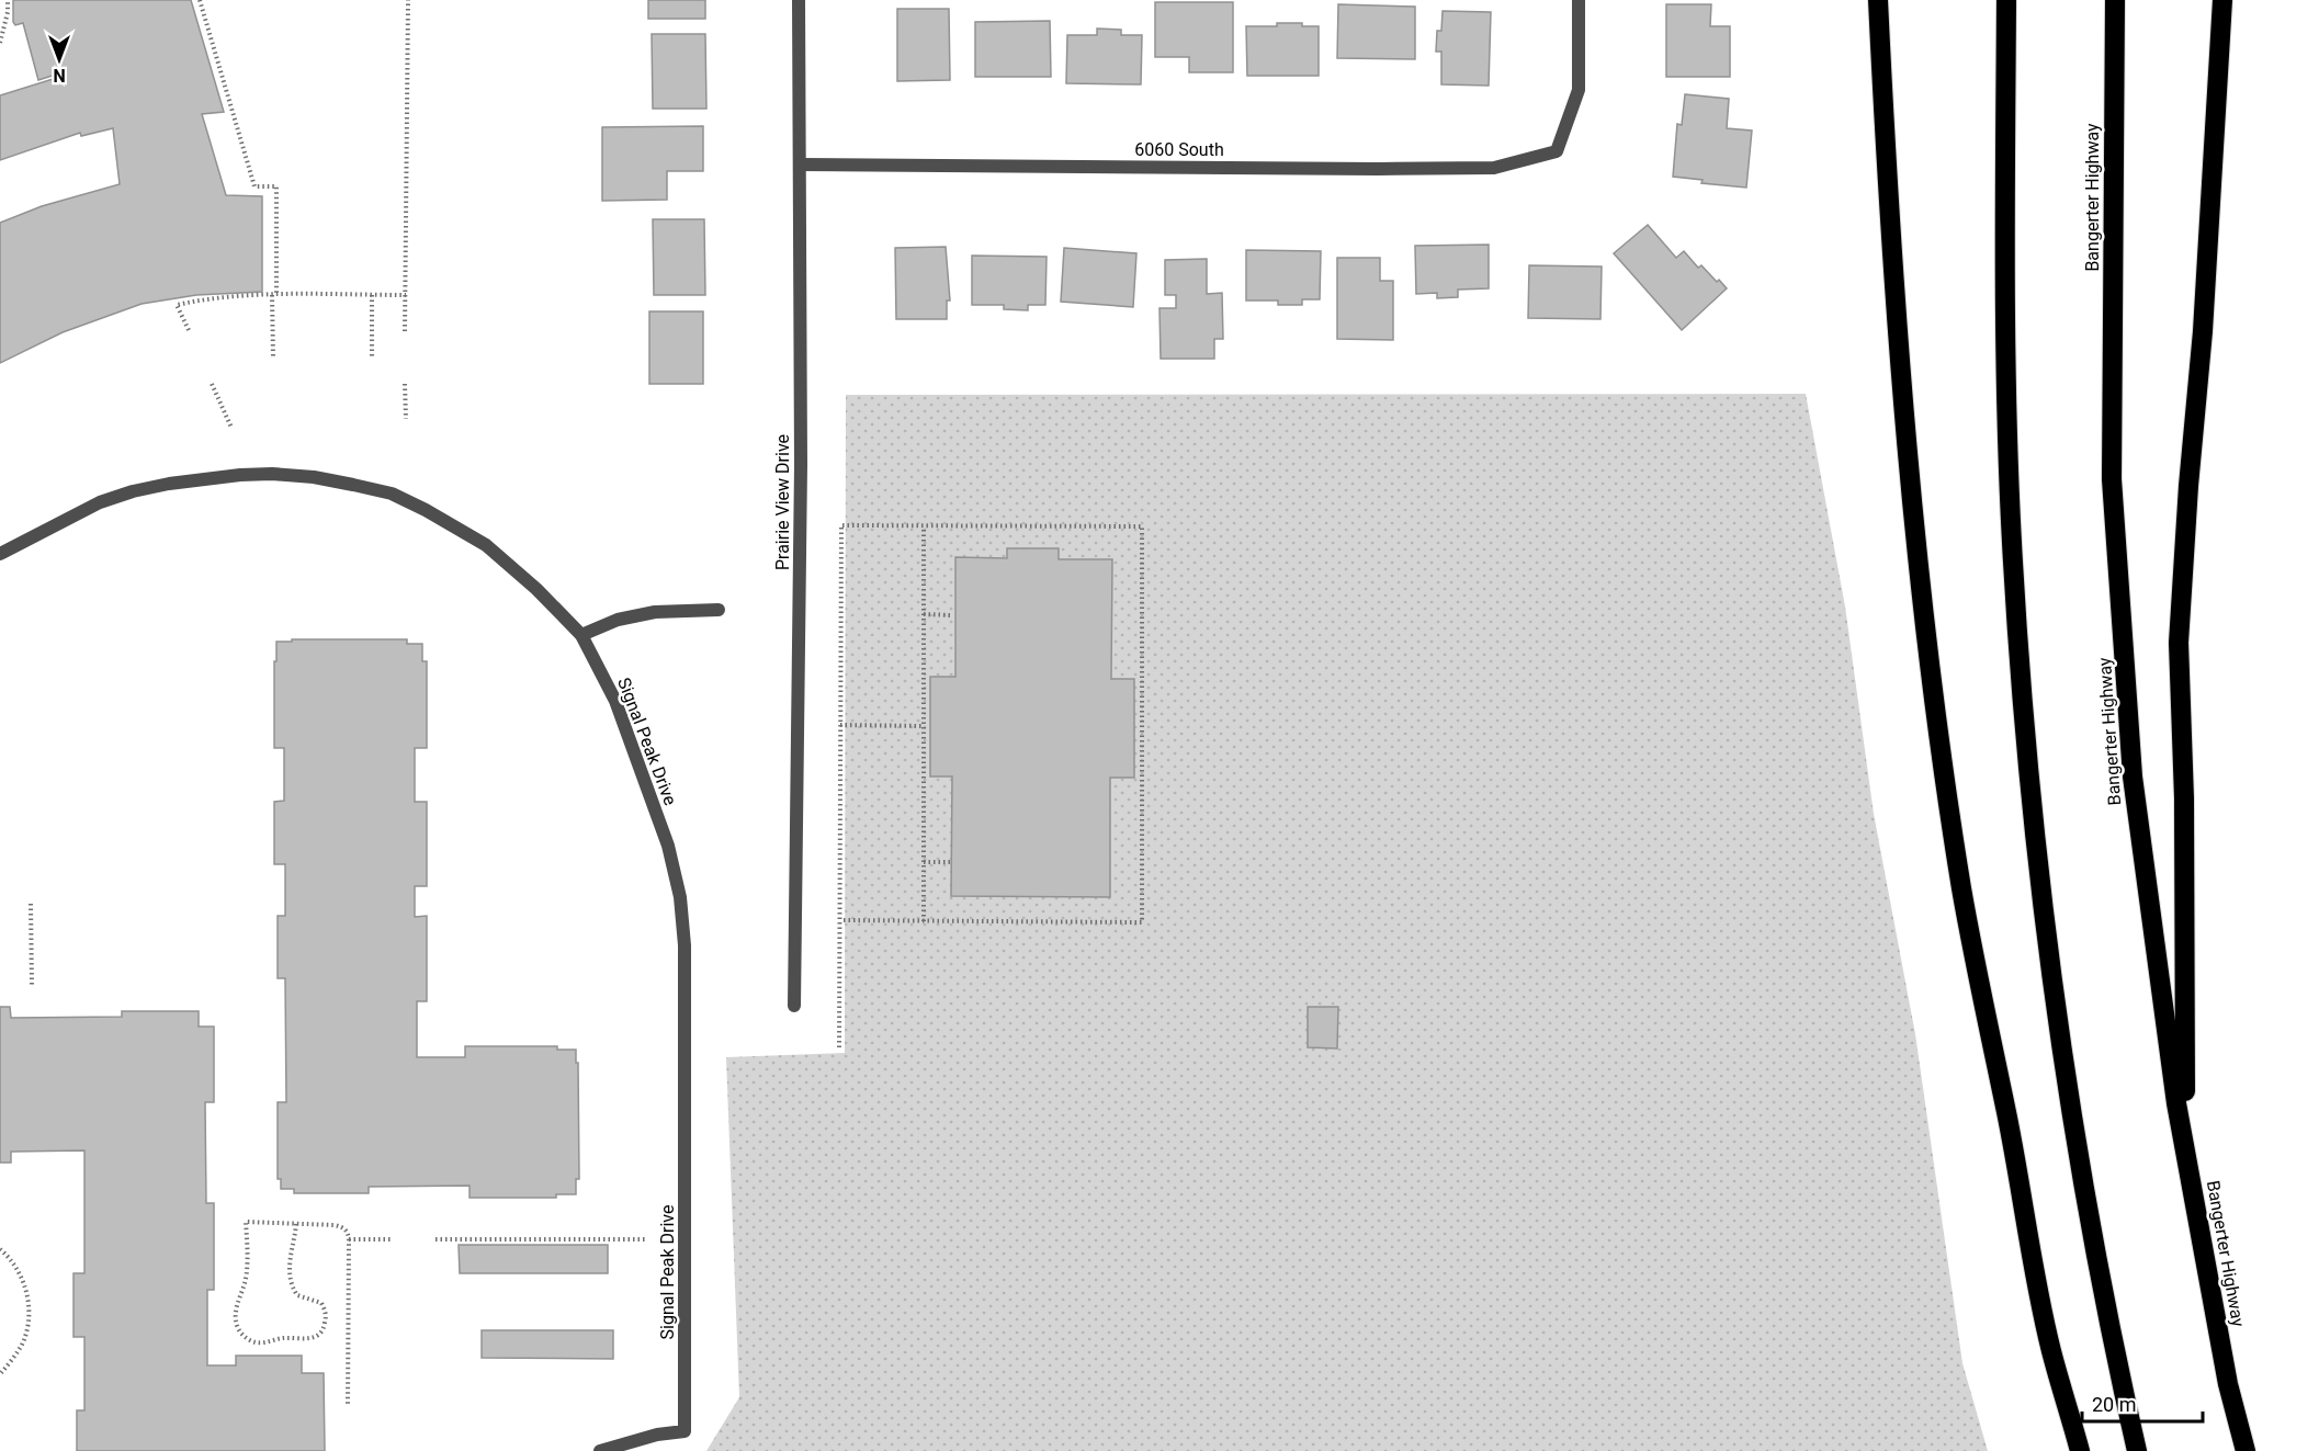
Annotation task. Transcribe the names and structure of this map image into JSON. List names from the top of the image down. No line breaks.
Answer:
{"streets":{"highway":["Bangerter Highway"],"street":["6060 South","Prairie View Drive","Signal Peak Drive"]},"crossings":[["6060 South","Prairie View Drive"]],"scale_bar":"20 m","north":"bottom"}
